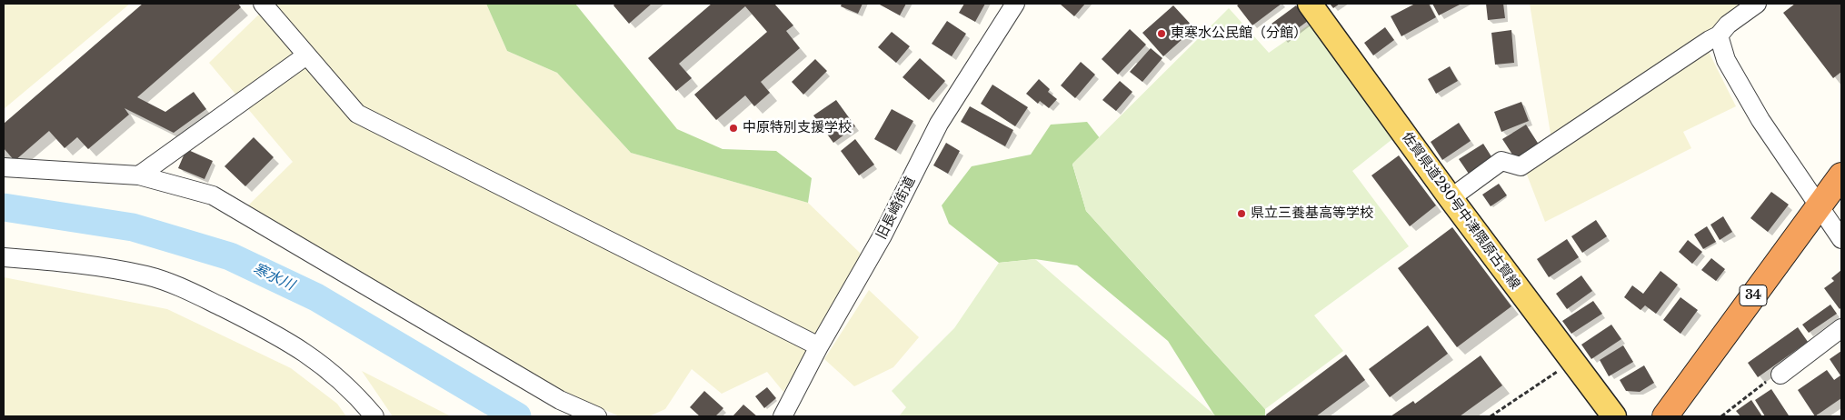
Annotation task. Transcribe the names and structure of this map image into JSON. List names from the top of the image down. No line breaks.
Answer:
{"streets":{"highway":["34"],"main road":["佐賀県道280号中津隈原古賀線"],"street":["旧長崎街道"]},"water":["寒水川"],"places":["東寒水公民館（分館）","中原特別支援学校","県立三養基高等学校"]}
